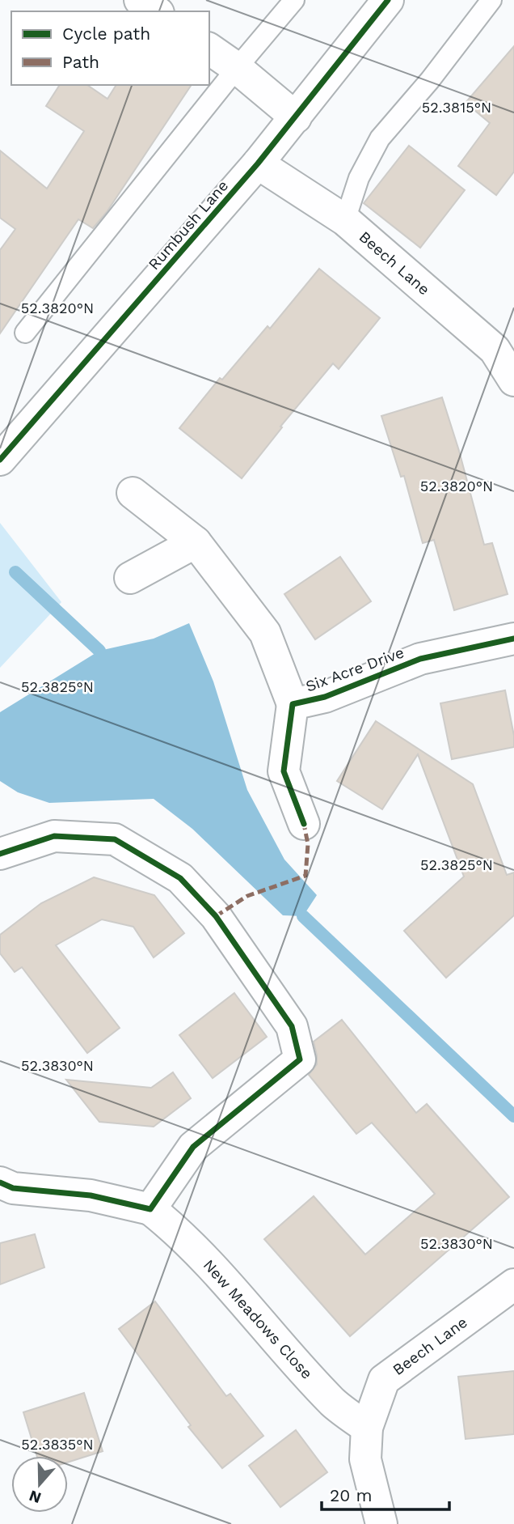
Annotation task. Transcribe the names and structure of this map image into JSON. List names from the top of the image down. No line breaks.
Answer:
{"streets":{"street":["Rumbush Lane","Beech Lane","Six Acre Drive","New Meadows Close"]},"crossings":[["Rumbush Lane","Beech Lane"],["Beech Lane","New Meadows Close"]],"legend":["Cycle path","Path"],"scale_bar":"20 m","north":"bottom","coordinates":["52.3815°N","52.3820°N","52.3825°N","52.3830°N","52.3835°N"]}
